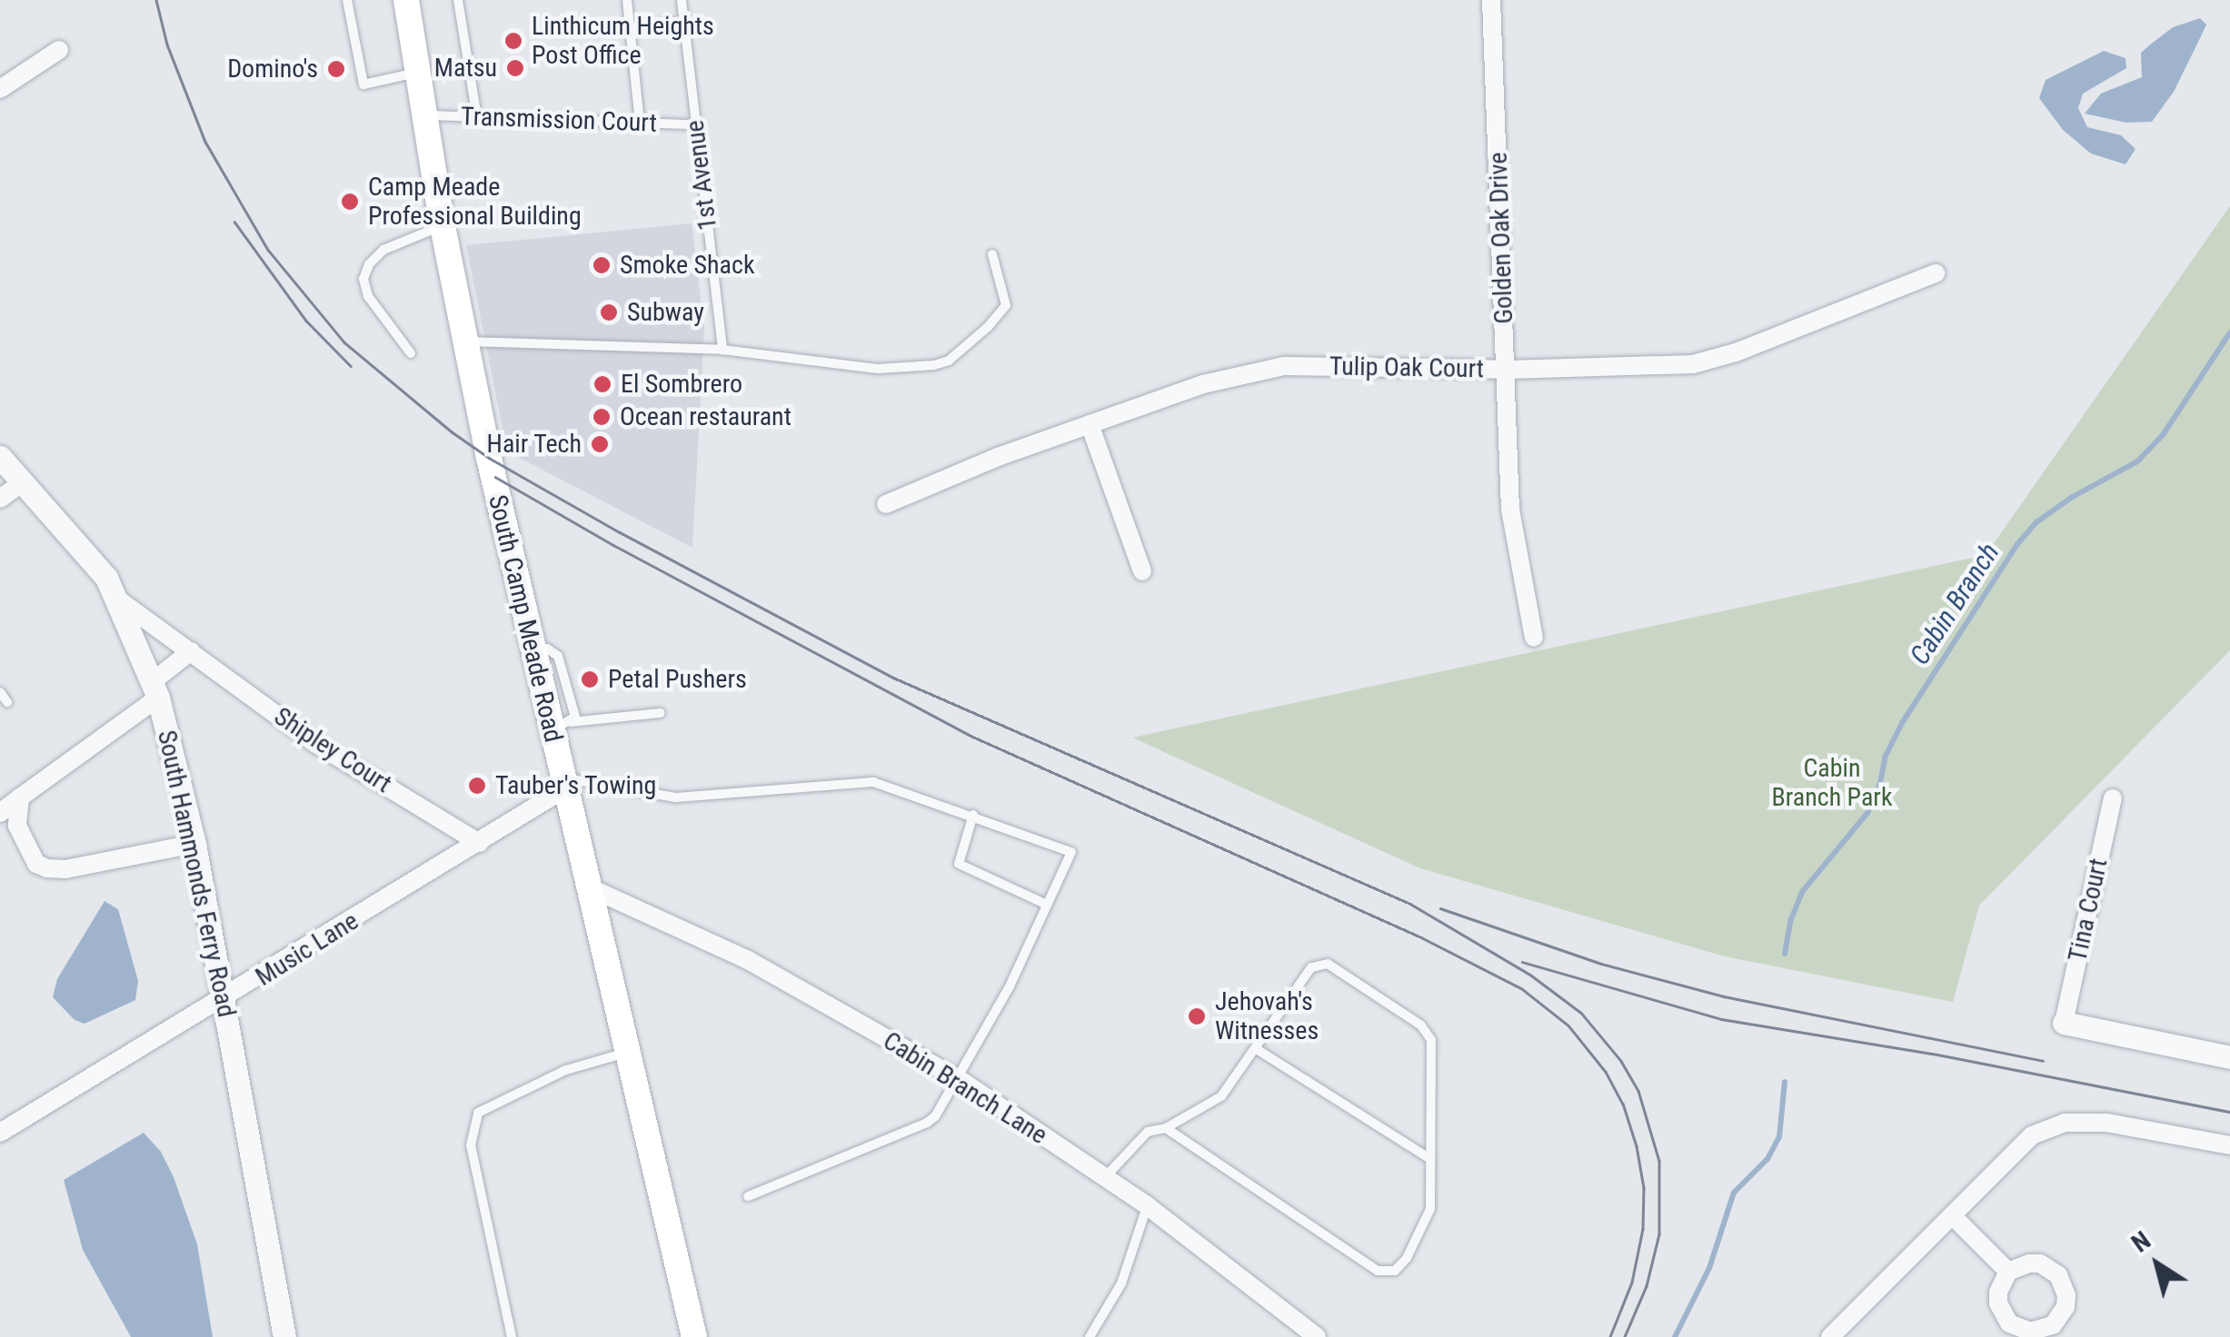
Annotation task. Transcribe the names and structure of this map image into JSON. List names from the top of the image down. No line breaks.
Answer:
{"streets":{"main road":["South Camp Meade Road"],"street":["Golden Oak Drive","Tulip Oak Court","Shipley Court","South Hammonds Ferry Road","Tina Court","Music Lane","Cabin Branch Lane"],"lane":["Transmission Court","1st Avenue"]},"crossings":[["Transmission Court","1st Avenue"],["Transmission Court","South Camp Meade Road"],["Golden Oak Drive","Tulip Oak Court"],["South Camp Meade Road","Music Lane"],["South Camp Meade Road","Cabin Branch Lane"],["Shipley Court","South Hammonds Ferry Road"],["Shipley Court","Music Lane"],["South Hammonds Ferry Road","Music Lane"]],"water":["Cabin Branch"],"parks":["Cabin Branch Park"],"places":["Linthicum Heights Post Office","Matsu","Domino's","Camp Meade Professional Building","Smoke Shack","Subway","El Sombrero","Ocean restaurant","Hair Tech","Petal Pushers","Tauber's Towing","Jehovah's Witnesses"],"north":"top left"}
